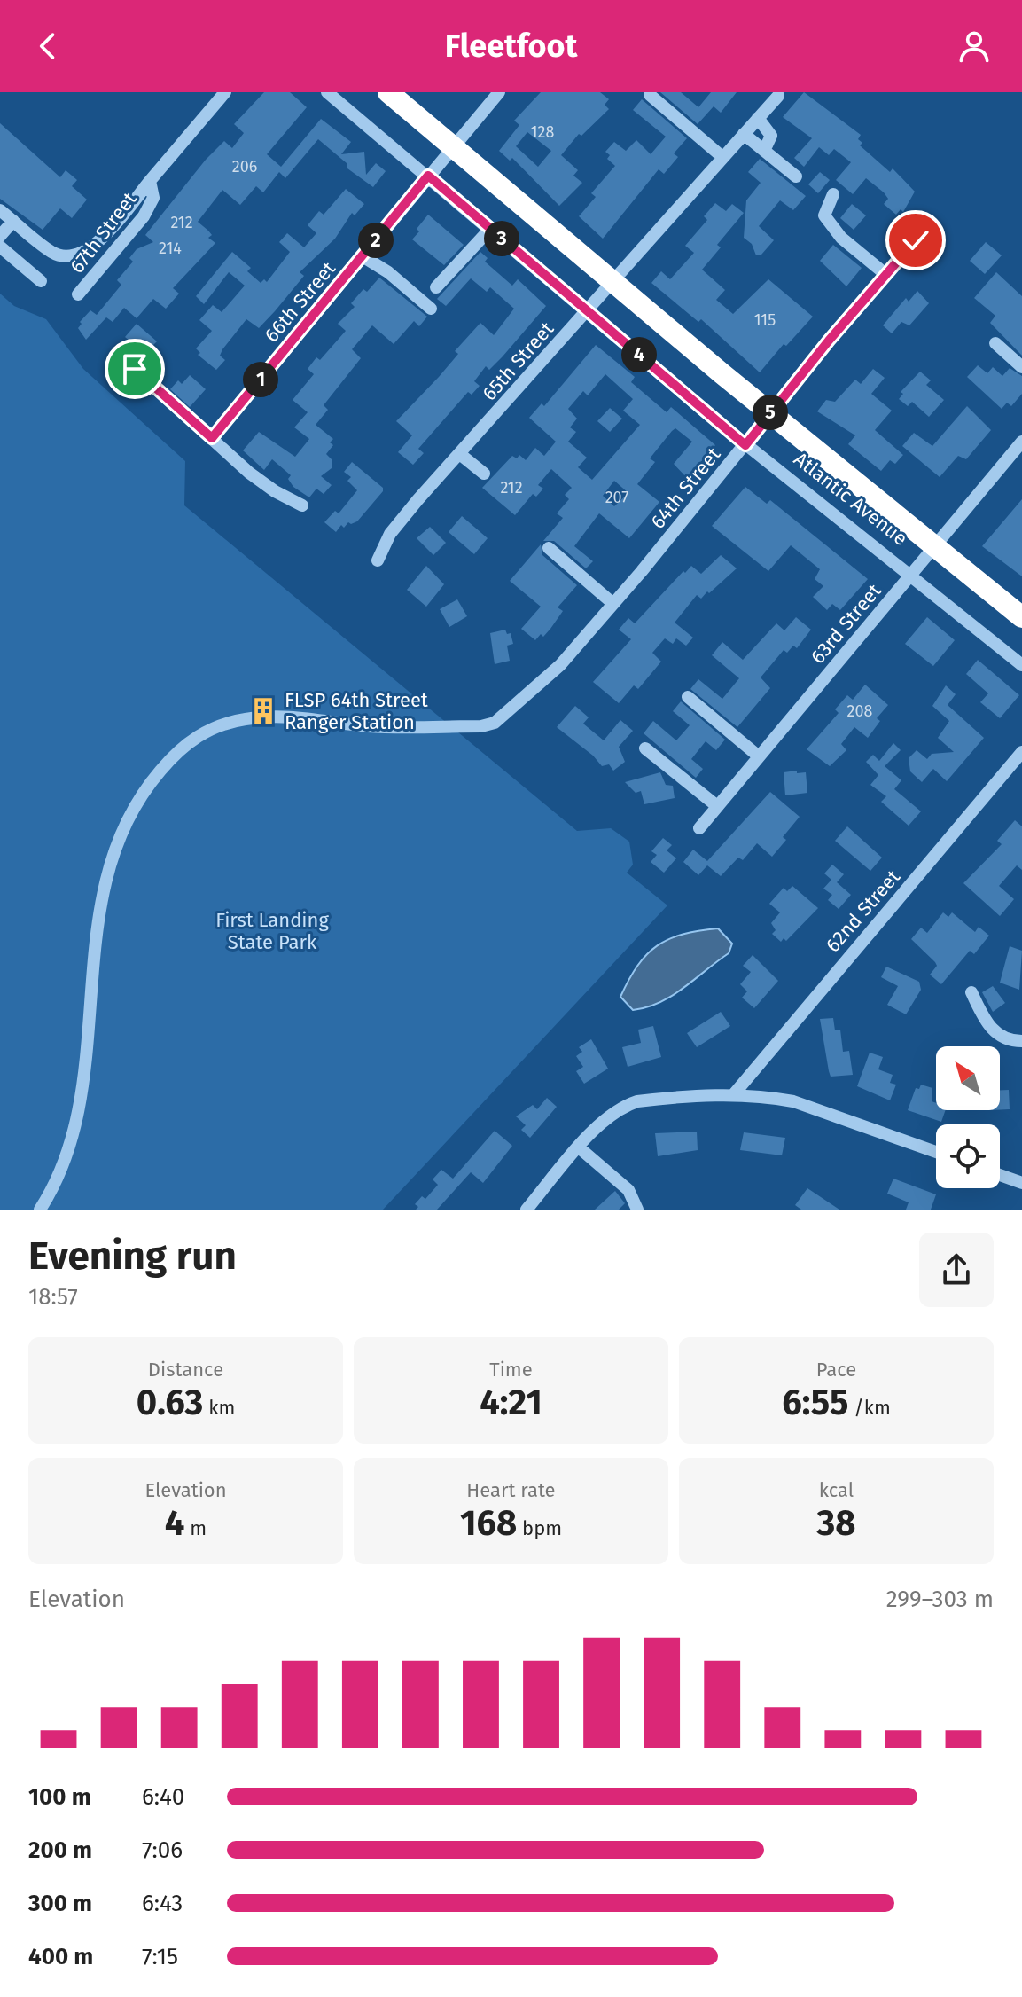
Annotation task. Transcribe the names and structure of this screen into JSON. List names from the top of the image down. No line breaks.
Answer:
{"streets":{"highway":["Atlantic Avenue"],"street":["67th Street","66th Street","65th Street","64th Street","63rd Street","62nd Street"]},"crossings":[["66th Street","Atlantic Avenue"],["65th Street","Atlantic Avenue"],["64th Street","Atlantic Avenue"],["Atlantic Avenue","63rd Street"]],"parks":["First Landing State Park"],"places":{"building":["FLSP 64th Street Ranger Station"]},"house_numbers":["128","206","212","214","115","212","207","208"],"north":"top left","page":{"header":"Fleetfoot","pins":["3","2","4","1","5"],"heading":["Evening run","18:57"],"stats":[["Distance","0.63 km"],["Time","4:21"],["Pace","6:55 /km"],["Elevation","4 m"],["Heart rate","168 bpm"],["kcal","38"]],"chart":["Elevation","299–303 m"],"list":[{"name":"100 m","note":"6:40"},{"name":"200 m","note":"7:06"},{"name":"300 m","note":"6:43"},{"name":"400 m","note":"7:15"}]}}
